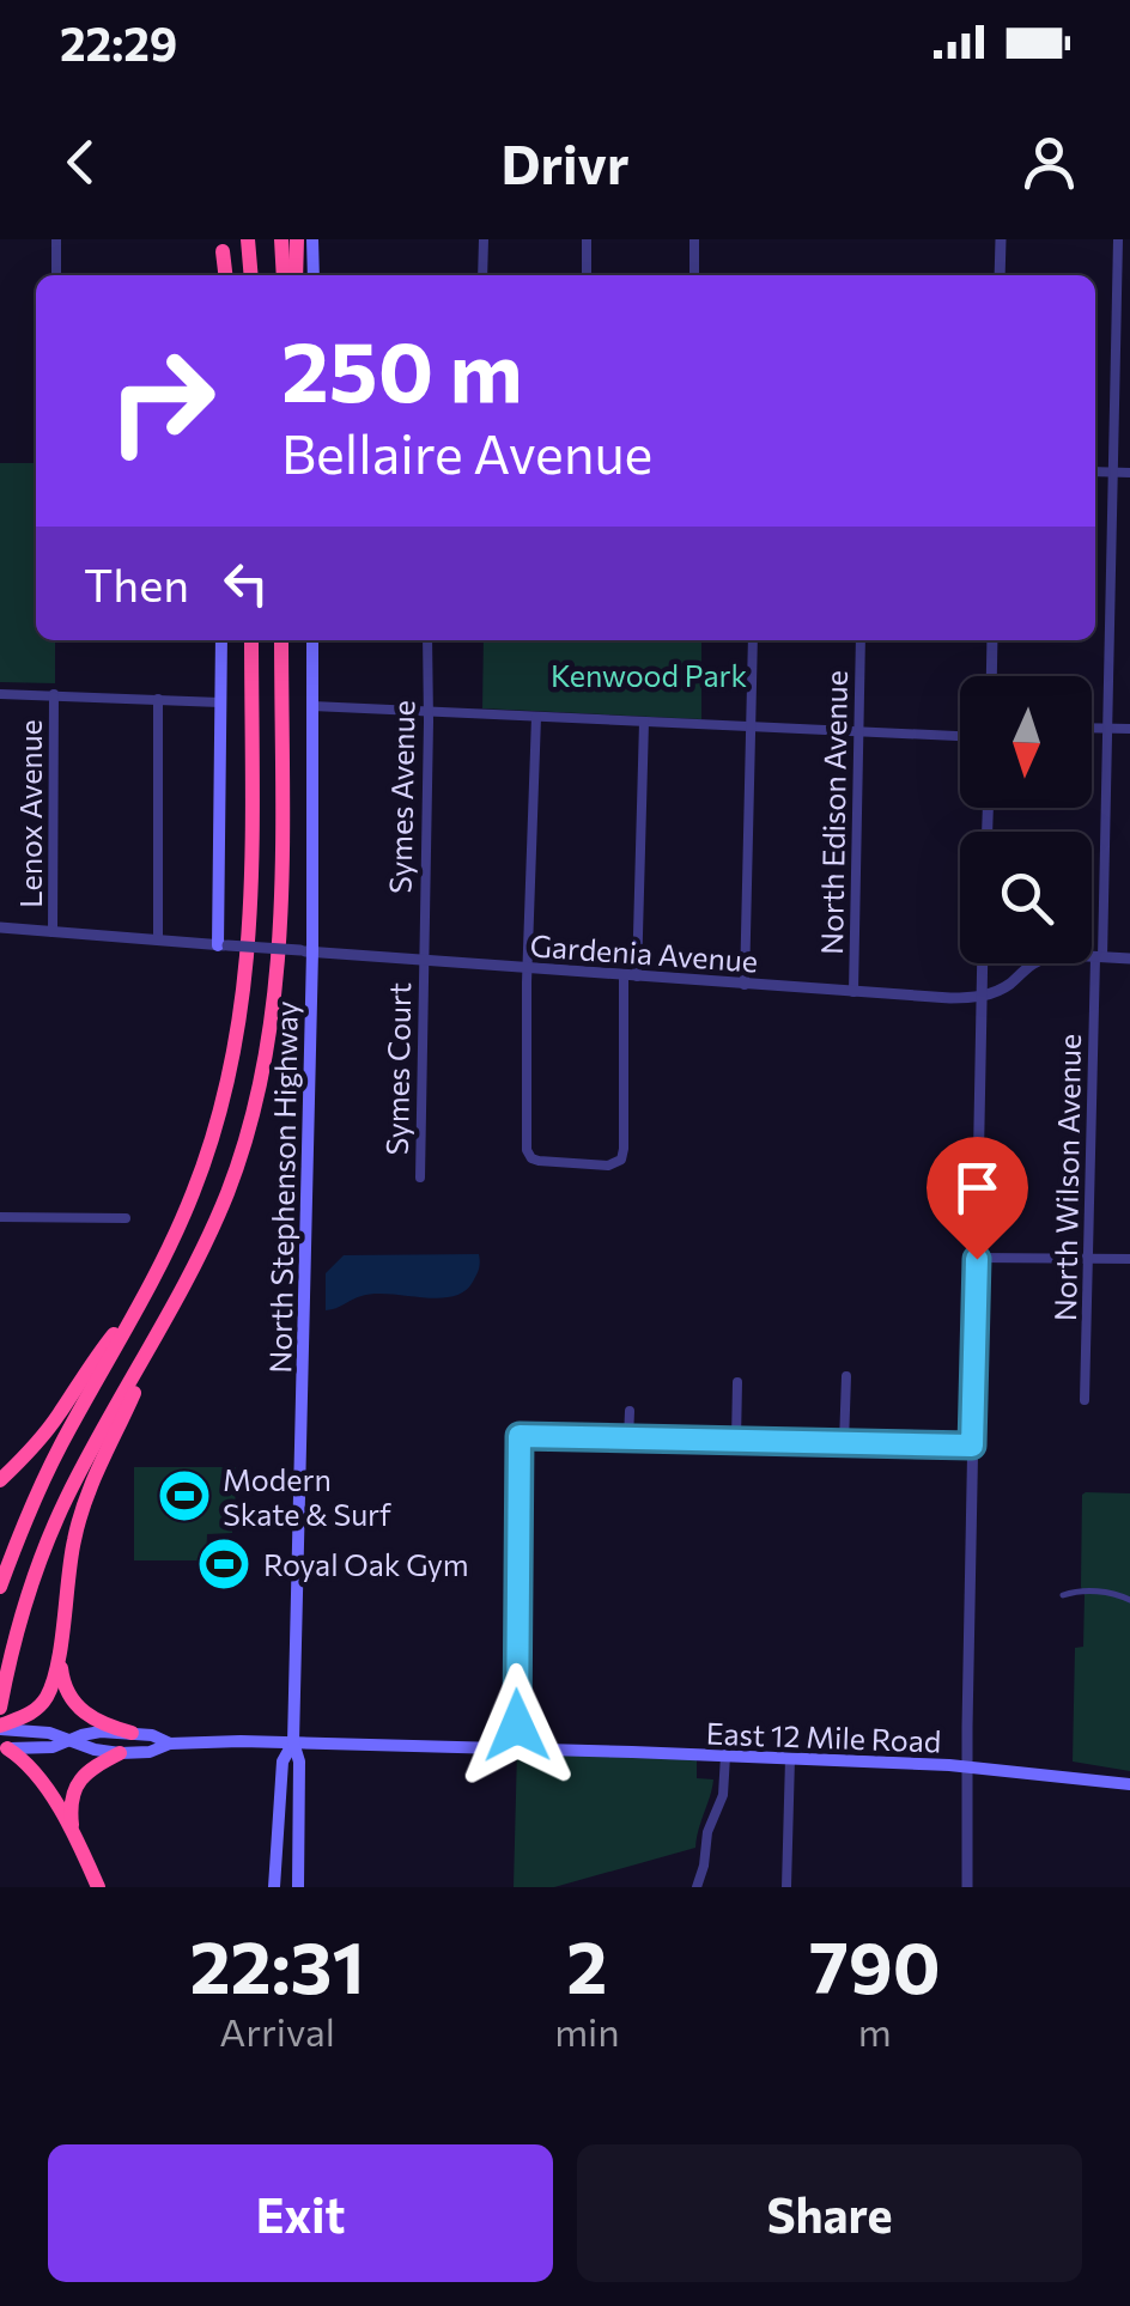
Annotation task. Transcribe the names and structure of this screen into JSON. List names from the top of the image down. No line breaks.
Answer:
{"streets":{"main road":["North Stephenson Highway","East 12 Mile Road"],"street":["Symes Avenue","North Edison Avenue","Lenox Avenue","Gardenia Avenue","Symes Court","North Wilson Avenue"]},"crossings":[["Symes Avenue","Gardenia Avenue"],["Symes Avenue","Symes Court"],["North Edison Avenue","Gardenia Avenue"],["Lenox Avenue","Gardenia Avenue"],["Gardenia Avenue","Symes Court"],["Gardenia Avenue","North Stephenson Highway"],["North Stephenson Highway","East 12 Mile Road"]],"parks":["Kenwood Park"],"places":{"sports":["Modern Skate & Surf","Royal Oak Gym"]},"north":"bottom","page":{"status":"22:29","header":"Drivr","turn":["250 m","Bellaire Avenue"],"then":"Then","eta":["22:31","Arrival","2","min","790","m"],"buttons":["Exit","Share"]}}
